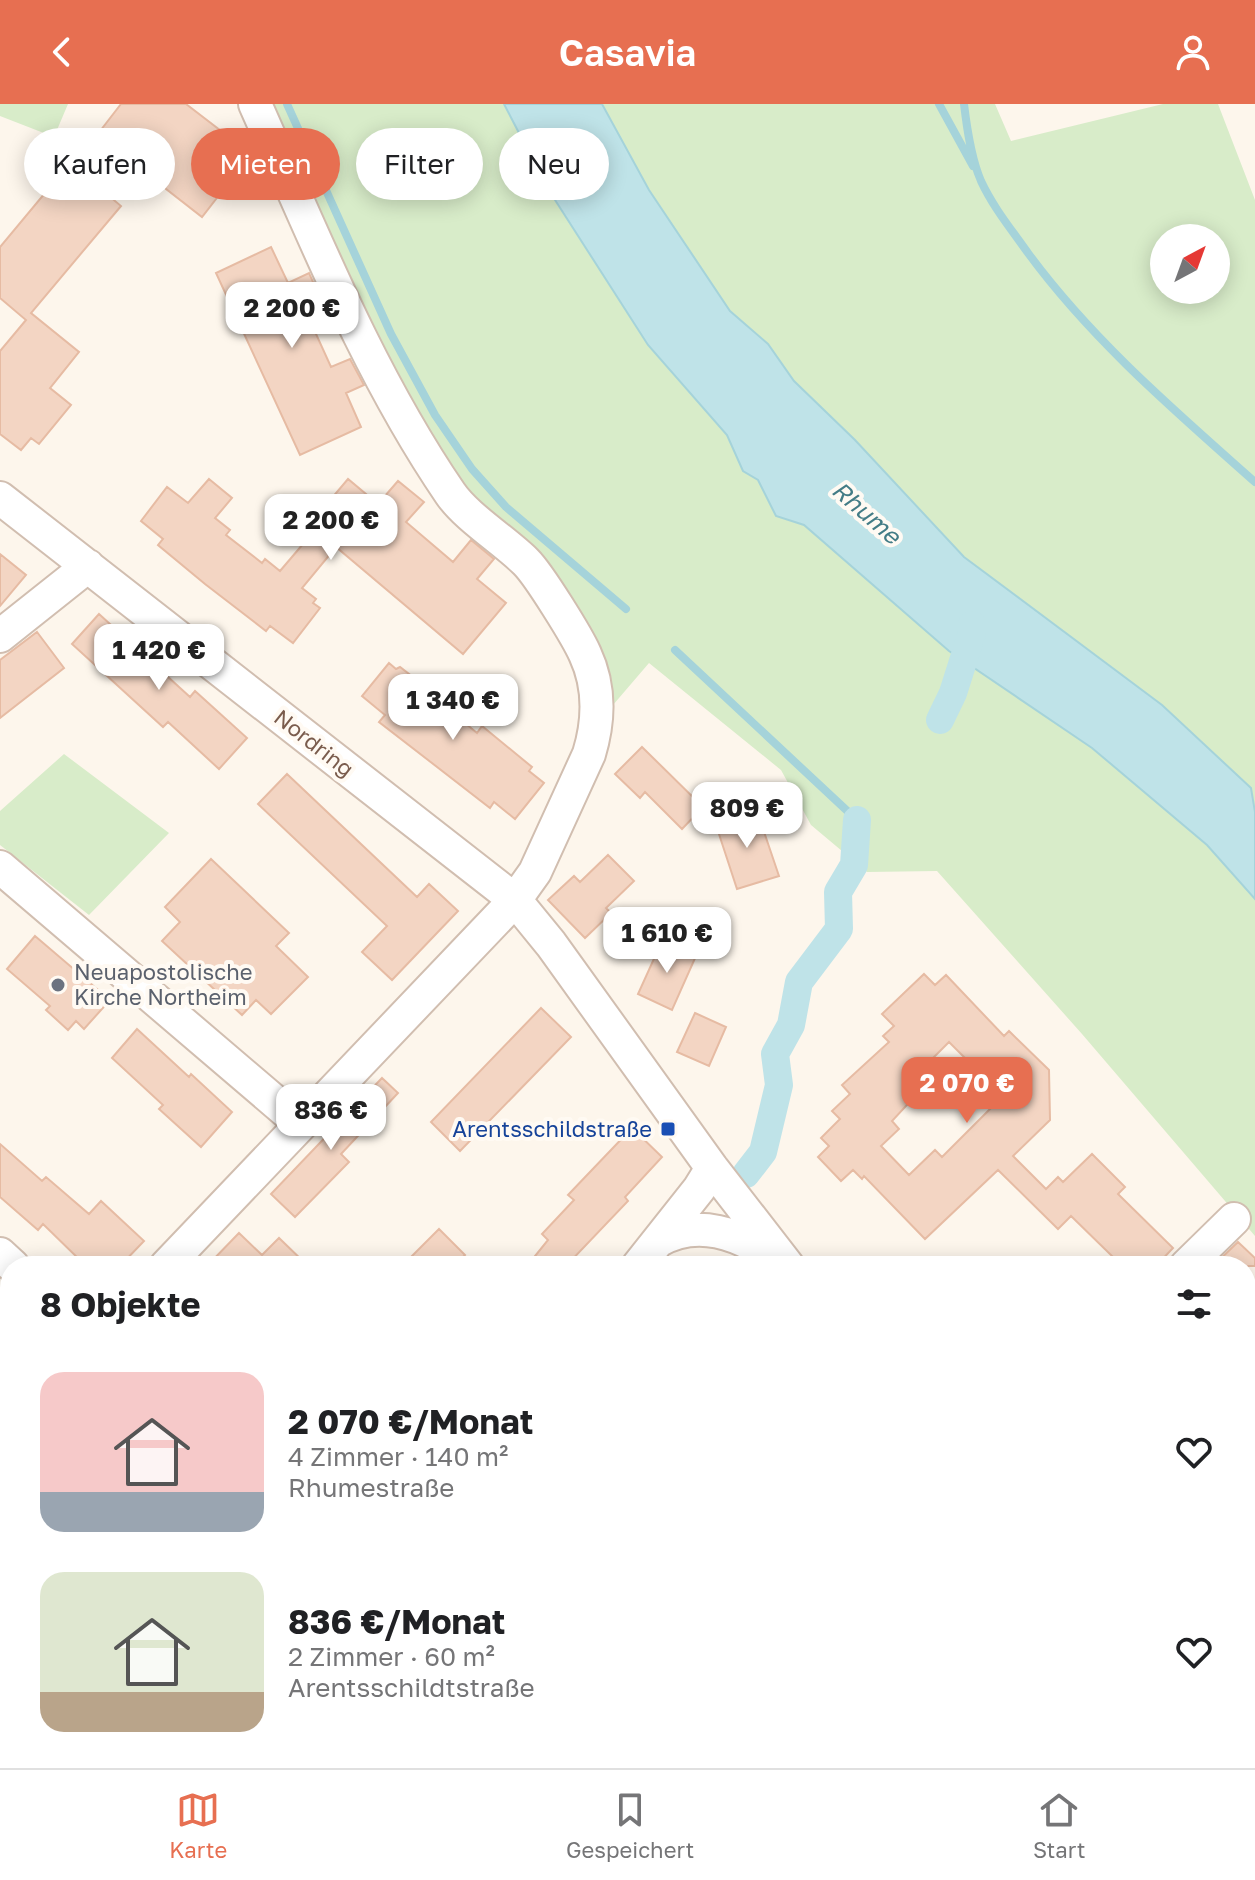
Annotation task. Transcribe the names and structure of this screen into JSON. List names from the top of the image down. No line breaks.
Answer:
{"streets":{"street":["Nordring"]},"water":["Rhume"],"places":{"other":["Neuapostolische Kirche Northeim"],"transit":["Arentsschildstraße"]},"north":"top right","page":{"header":"Casavia","chip":["Kaufen","Mieten","Filter","Neu"],"price":["2 200 €","2 200 €","1 420 €","1 340 €","809 €","1 610 €","2 070 €","836 €"],"heading":"8 Objekte","list":[{"name":"2 070 €/Monat","note":"4 Zimmer · 140 m² · Rhumestraße"},{"name":"836 €/Monat","note":"2 Zimmer · 60 m² · Arentsschildtstraße"}],"tabs":["Karte","Gespeichert","Start"]}}
